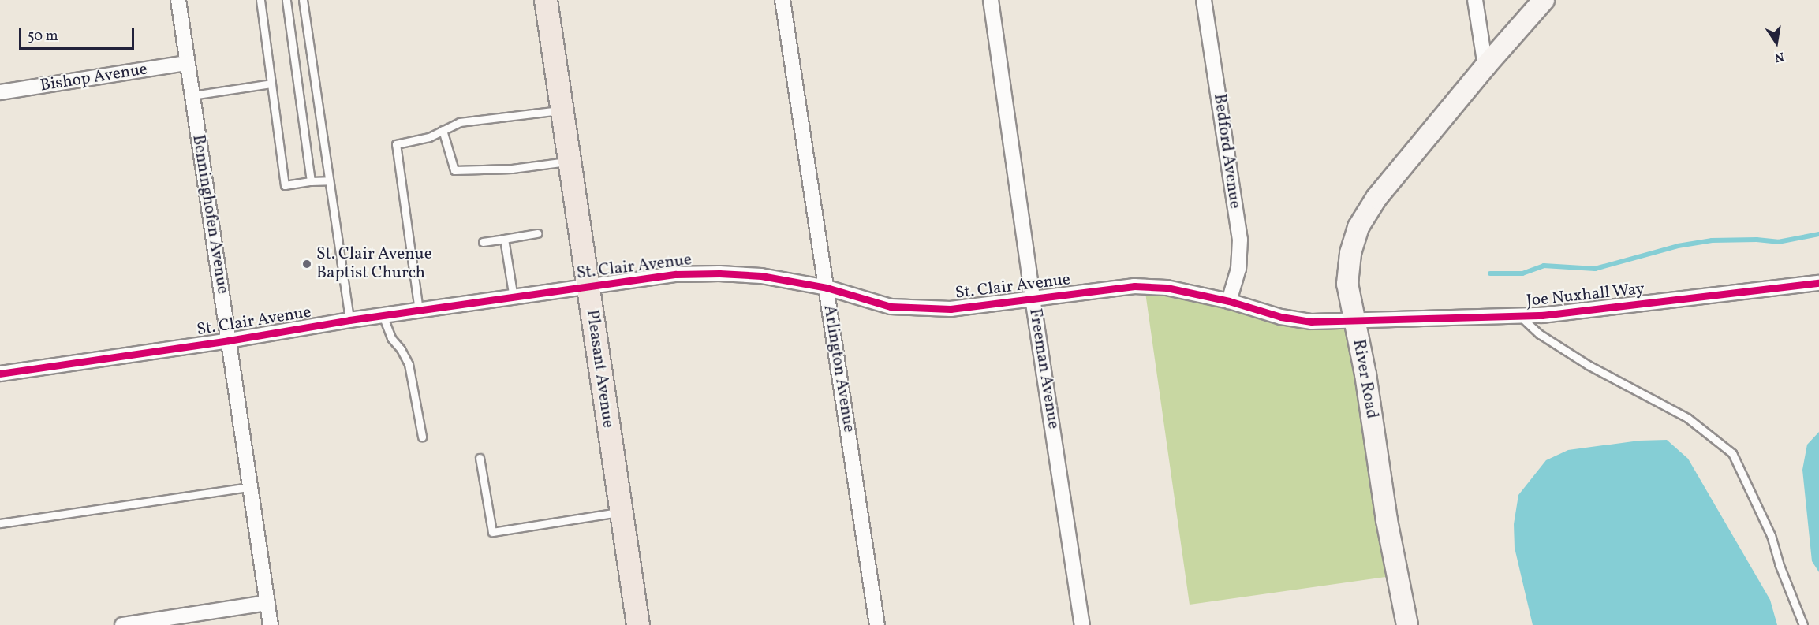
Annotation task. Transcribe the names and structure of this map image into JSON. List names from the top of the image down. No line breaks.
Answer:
{"streets":{"main road":["Pleasant Avenue"],"street":["Bishop Avenue","Bedford Avenue","Benninghofen Avenue","St. Clair Avenue","Joe Nuxhall Way","Arlington Avenue","Freeman Avenue","River Road"]},"crossings":[["Bishop Avenue","Benninghofen Avenue"],["Bedford Avenue","St. Clair Avenue"],["Benninghofen Avenue","St. Clair Avenue"],["St. Clair Avenue","Joe Nuxhall Way"],["St. Clair Avenue","Pleasant Avenue"],["St. Clair Avenue","Arlington Avenue"],["St. Clair Avenue","Freeman Avenue"],["St. Clair Avenue","River Road"],["Joe Nuxhall Way","River Road"]],"places":["St. Clair Avenue Baptist Church"],"scale_bar":"50 m","north":"bottom"}
